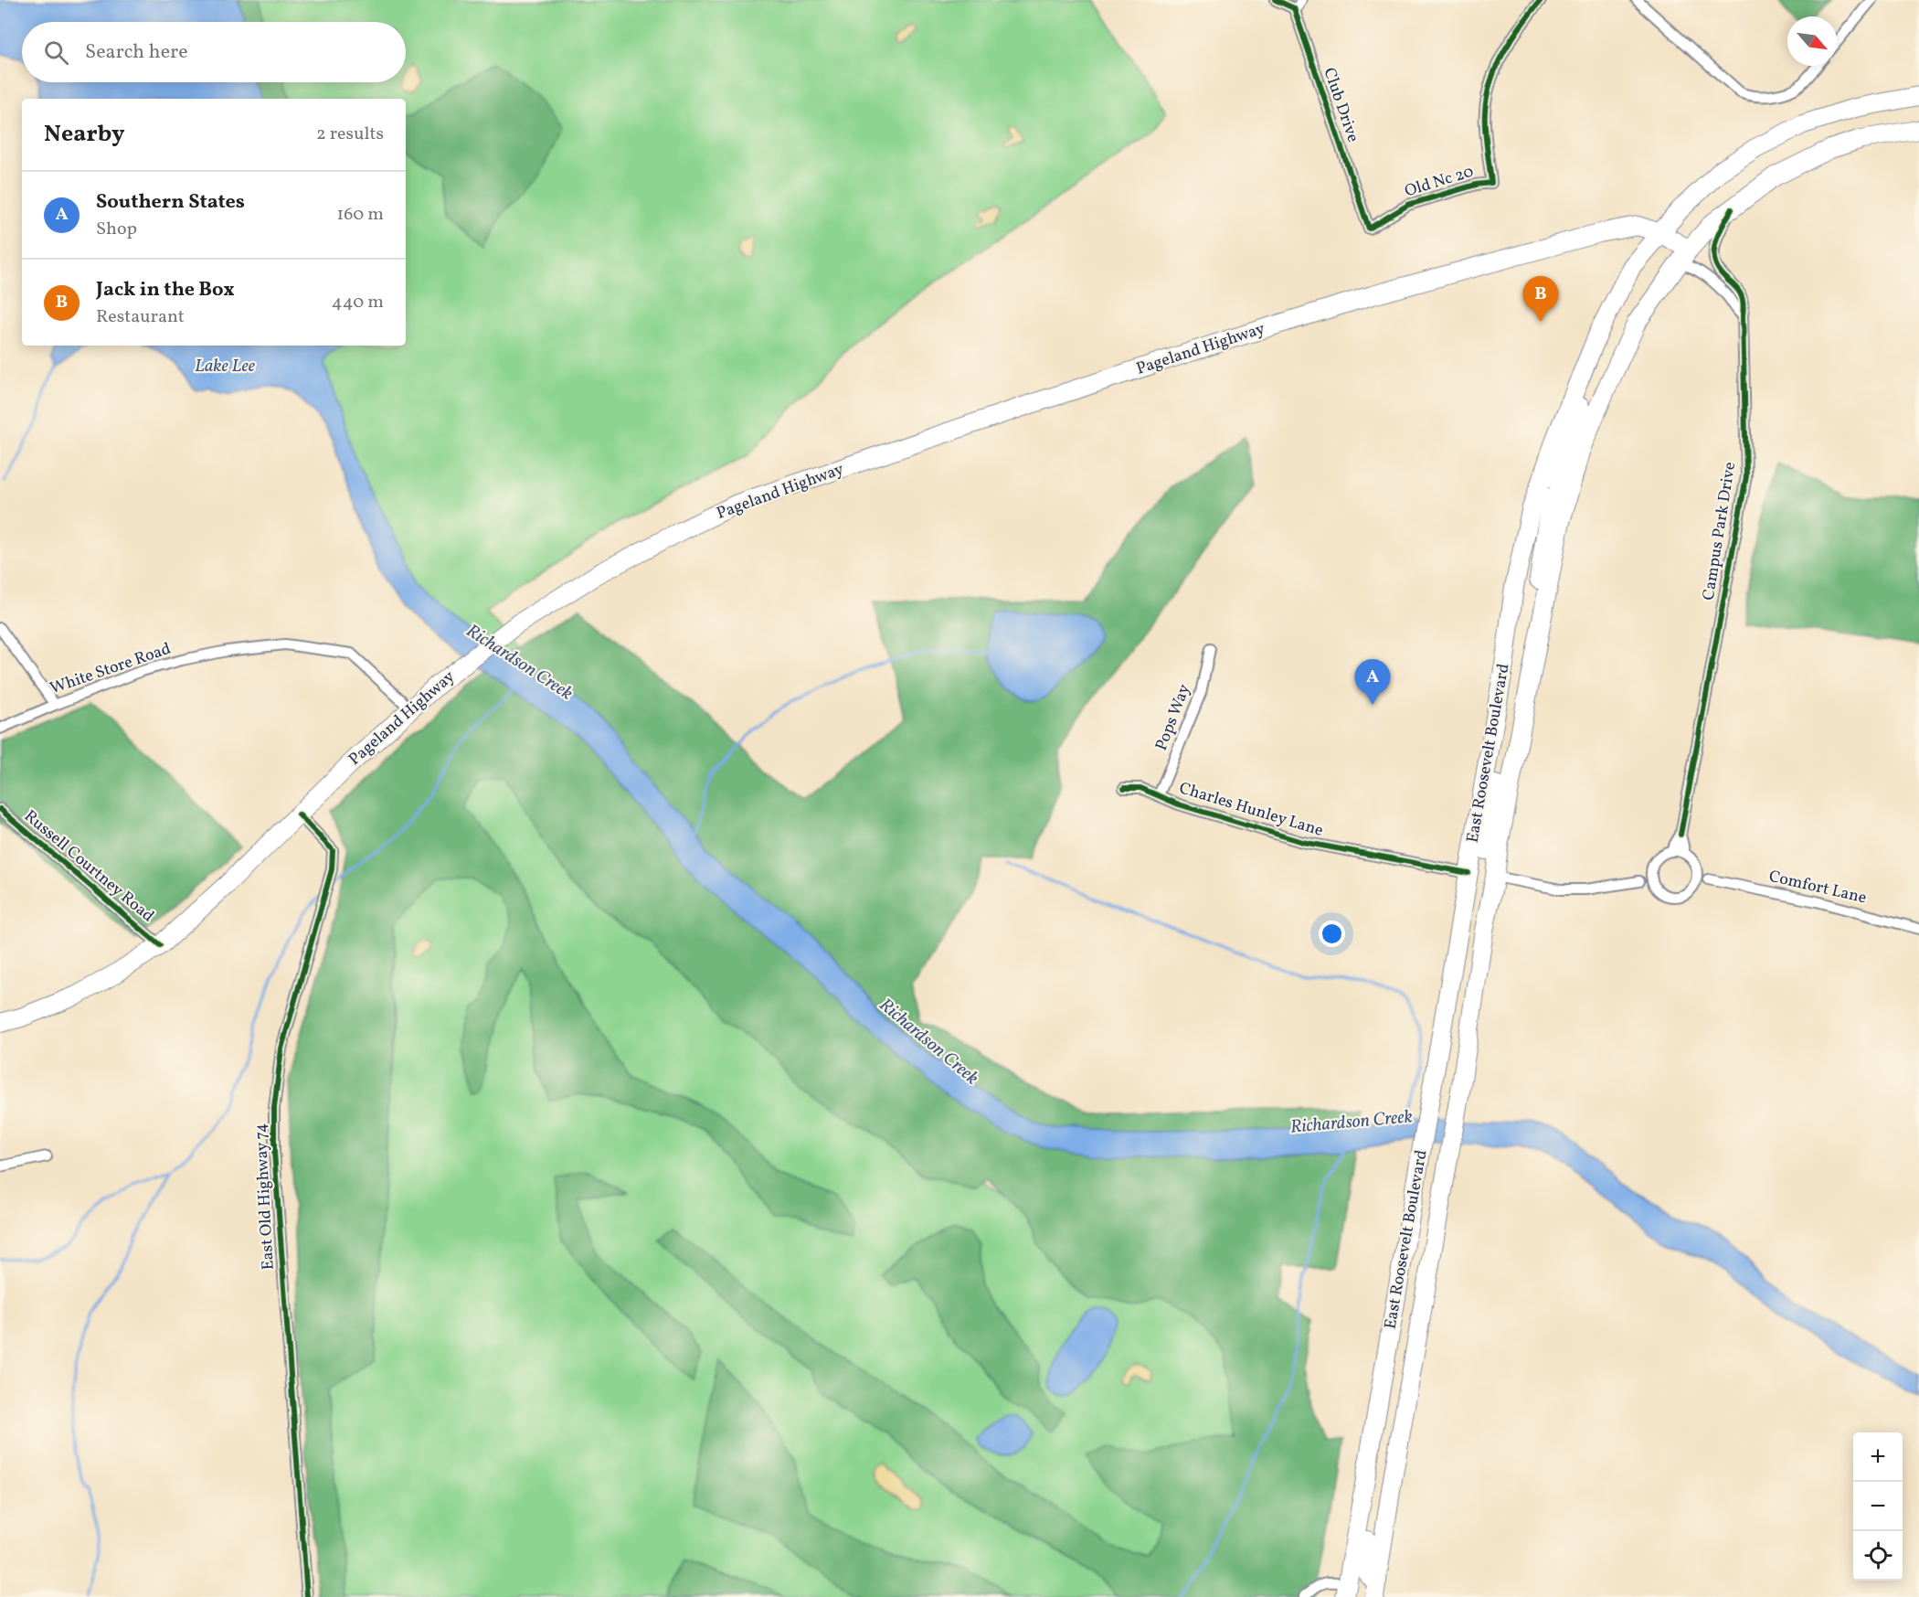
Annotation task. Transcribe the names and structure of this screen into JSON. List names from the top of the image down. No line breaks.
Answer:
{"streets":{"highway":["Pageland Highway","East Roosevelt Boulevard"],"street":["Club Drive","Old Nc 20","Campus Park Drive","White Store Road","Pops Way","Charles Hunley Lane","Russell Courtney Road","Comfort Lane","East Old Highway 74"]},"crossings":[["Club Drive","Old Nc 20"],["Pageland Highway","White Store Road"],["Pageland Highway","East Roosevelt Boulevard"],["Pageland Highway","Russell Courtney Road"],["Pageland Highway","East Old Highway 74"],["Campus Park Drive","East Roosevelt Boulevard"],["Campus Park Drive","Comfort Lane"],["Pops Way","Charles Hunley Lane"],["East Roosevelt Boulevard","Charles Hunley Lane"]],"water":["Lake Lee","Richardson Creek"],"north":"bottom right","page":{"search":"Search here","heading":["Nearby","2 results"],"list":[{"mark":"A","name":"Southern States","note":"Shop","value":"160 m"},{"mark":"B","name":"Jack in the Box","note":"Restaurant","value":"440 m"}],"pins":["B","A"],"map_buttons":["+","−"]}}
